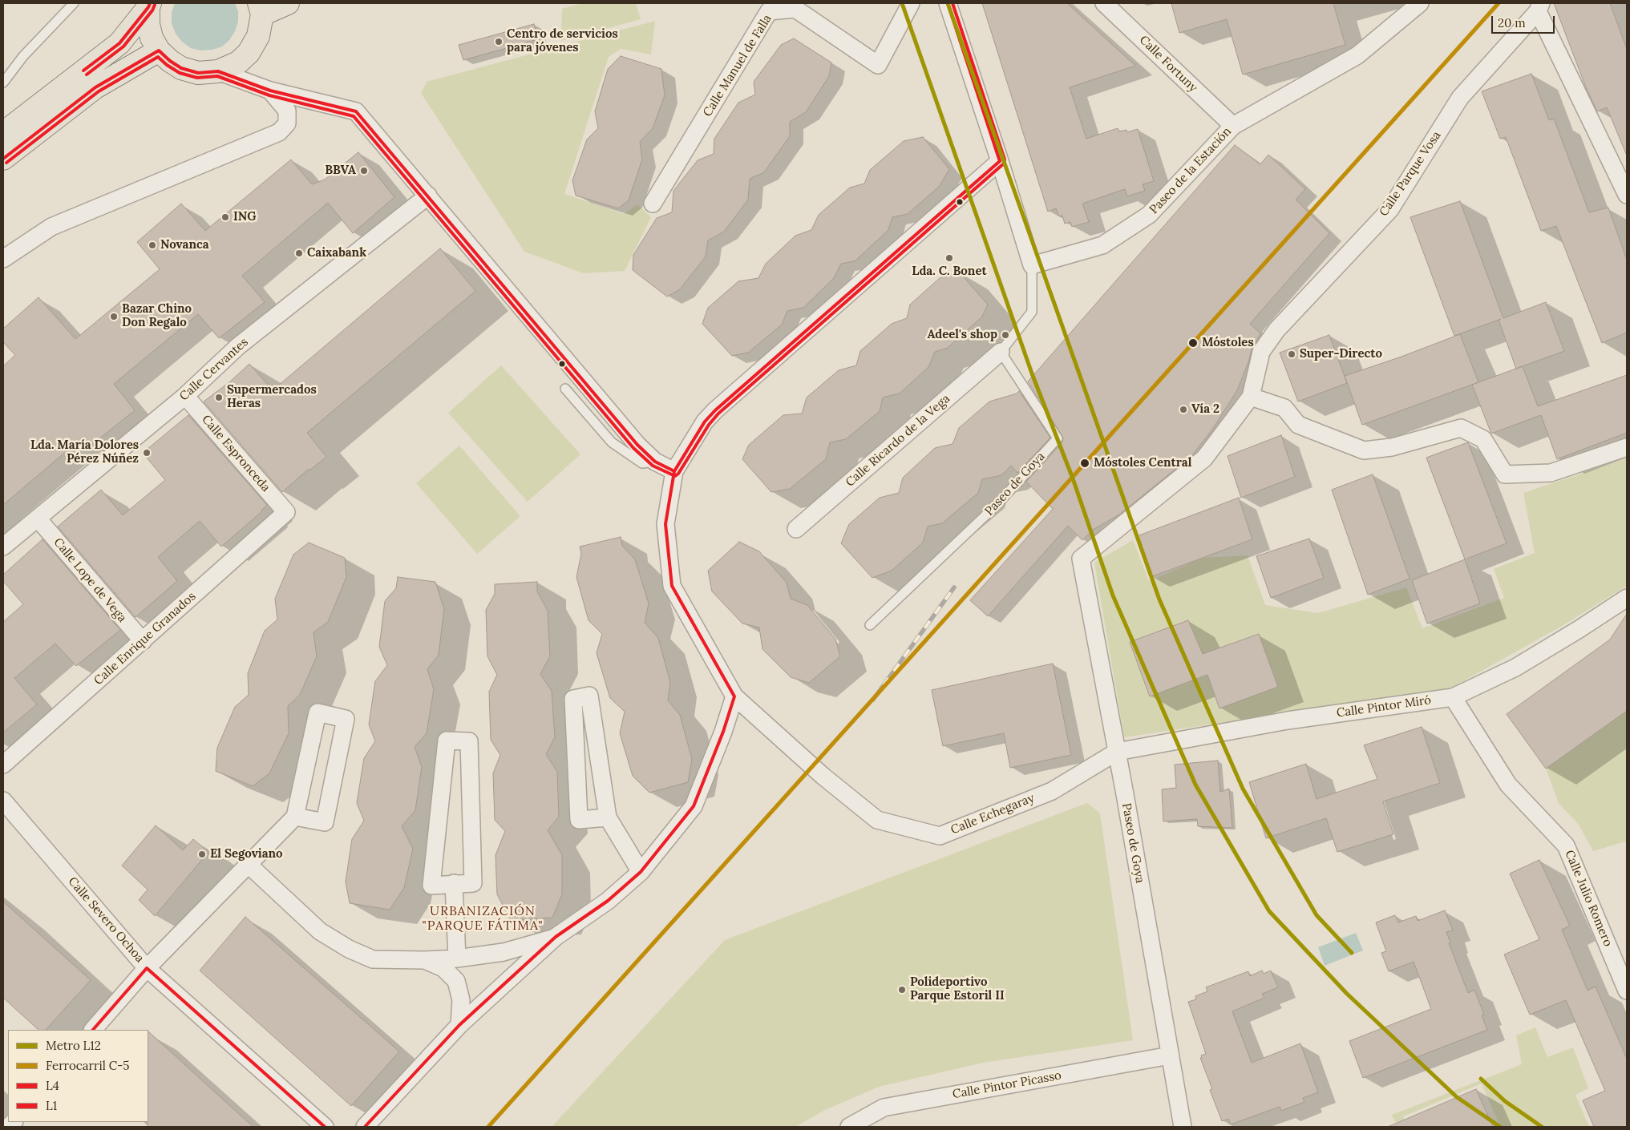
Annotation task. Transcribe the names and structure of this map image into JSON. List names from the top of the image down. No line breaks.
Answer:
{"streets":{"street":["Calle Fortuny","Calle Manuel de Falla","Paseo de la Estación","Calle Parque Vosa","Calle Cervantes","Calle Ricardo de la Vega","Calle Espronceda","Paseo de Goya","Calle Lope de Vega","Calle Enrique Granados","Calle Pintor Miró","Calle Echegaray","Calle Julio Romero","Calle Severo Ochoa","Calle Pintor Picasso"]},"crossings":[["Calle Fortuny","Paseo de la Estación"],["Calle Parque Vosa","Paseo de Goya"],["Calle Cervantes","Calle Espronceda"],["Calle Cervantes","Calle Lope de Vega"],["Calle Ricardo de la Vega","Paseo de Goya"],["Calle Espronceda","Calle Enrique Granados"],["Paseo de Goya","Calle Pintor Miró"],["Paseo de Goya","Calle Echegaray"],["Paseo de Goya","Calle Pintor Picasso"],["Calle Lope de Vega","Calle Enrique Granados"],["Calle Pintor Miró","Calle Echegaray"],["Calle Pintor Miró","Calle Julio Romero"]],"districts":["URBANIZACIÓN \"PARQUE FÁTIMA\""],"places":["Centro de servicios para jóvenes","BBVA","ING","Novanca","Caixabank","Lda. C. Bonet","Bazar Chino Don Regalo","Adeel's shop","Móstoles","Super-Directo","Supermercados Heras","Vía 2","Lda. María Dolores Pérez Núñez","Móstoles Central","El Segoviano","Polideportivo Parque Estoril II"],"lines":["metro line L12","rail line C-5","transit line L4","transit line L1"],"legend":["Metro L12","Ferrocarril C-5","L4","L1"],"scale_bar":"20 m"}
